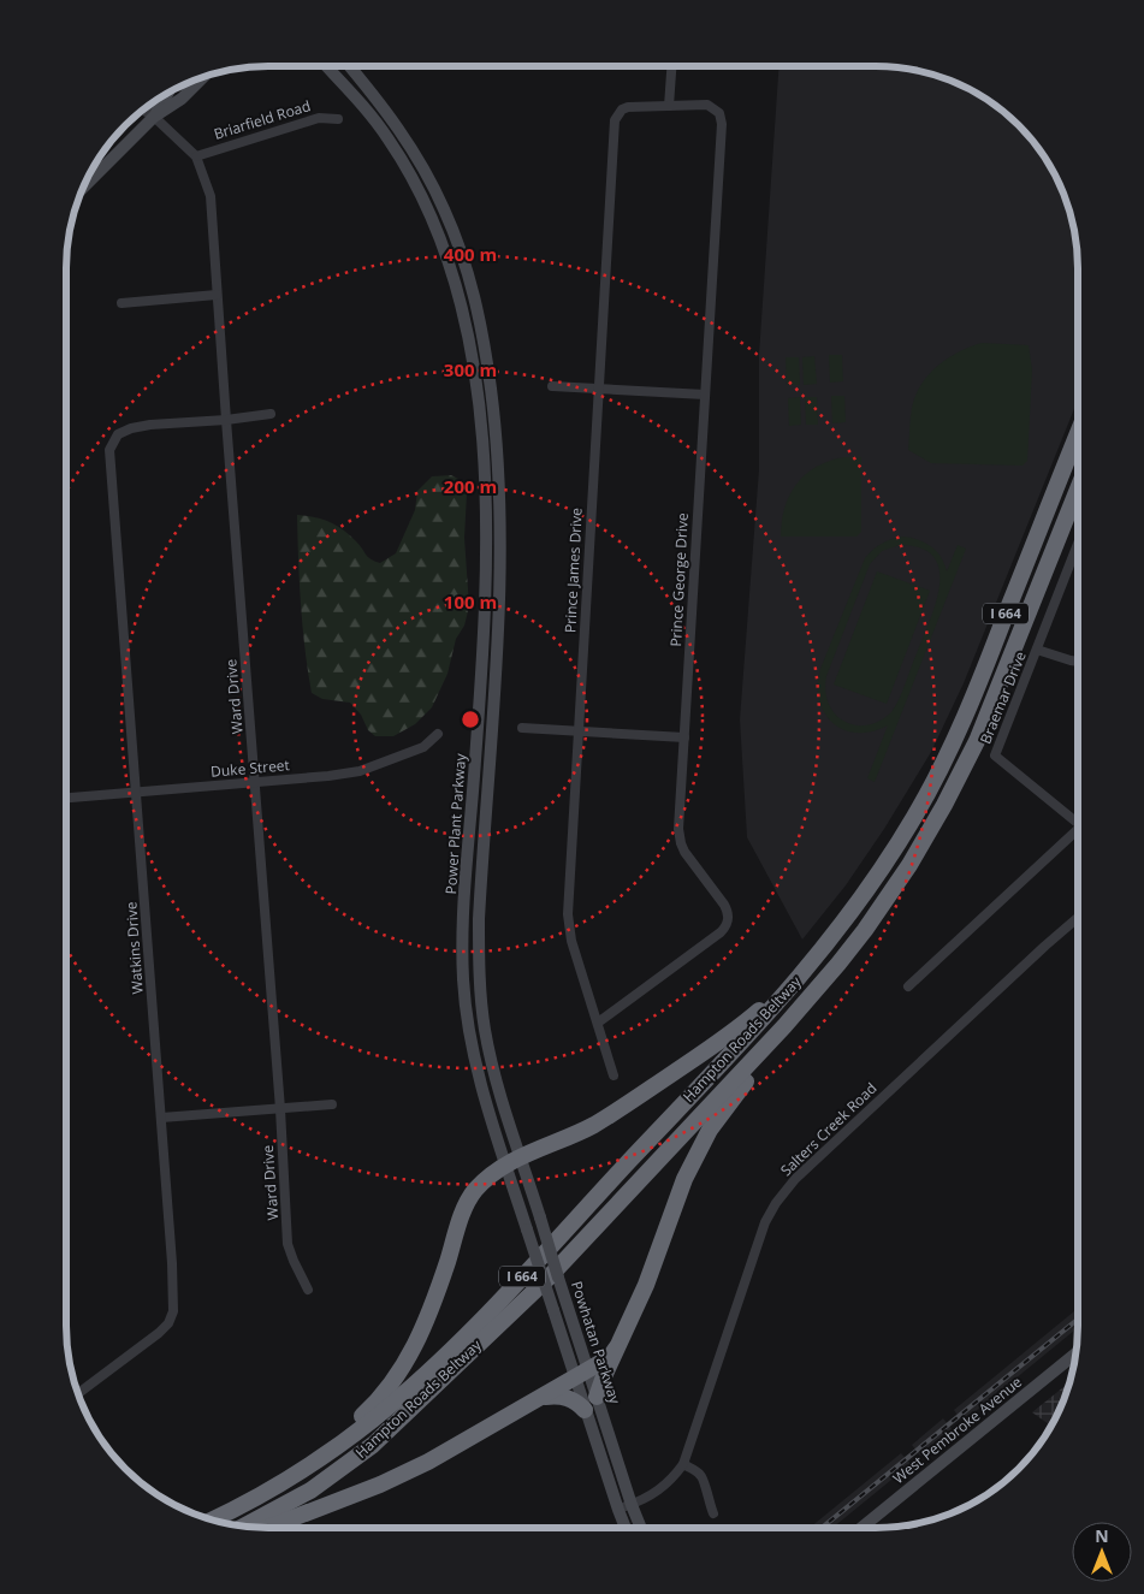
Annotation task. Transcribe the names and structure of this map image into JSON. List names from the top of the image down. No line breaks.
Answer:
{"streets":{"highway":["I 664","Hampton Roads Beltway"],"main road":["Power Plant Parkway","Powhatan Parkway","West Pembroke Avenue"],"street":["Briarfield Road","Prince James Drive","Prince George Drive","Ward Drive","Braemar Drive","Duke Street","Watkins Drive","Salters Creek Road"]},"crossings":[["Briarfield Road","Ward Drive"],["Prince James Drive","Prince George Drive"],["Ward Drive","Duke Street"],["Ward Drive","Watkins Drive"],["Duke Street","Watkins Drive"],["Power Plant Parkway","Powhatan Parkway"],["Salters Creek Road","Powhatan Parkway"]],"north":"top","rings":["400 m","300 m","200 m","100 m"]}
